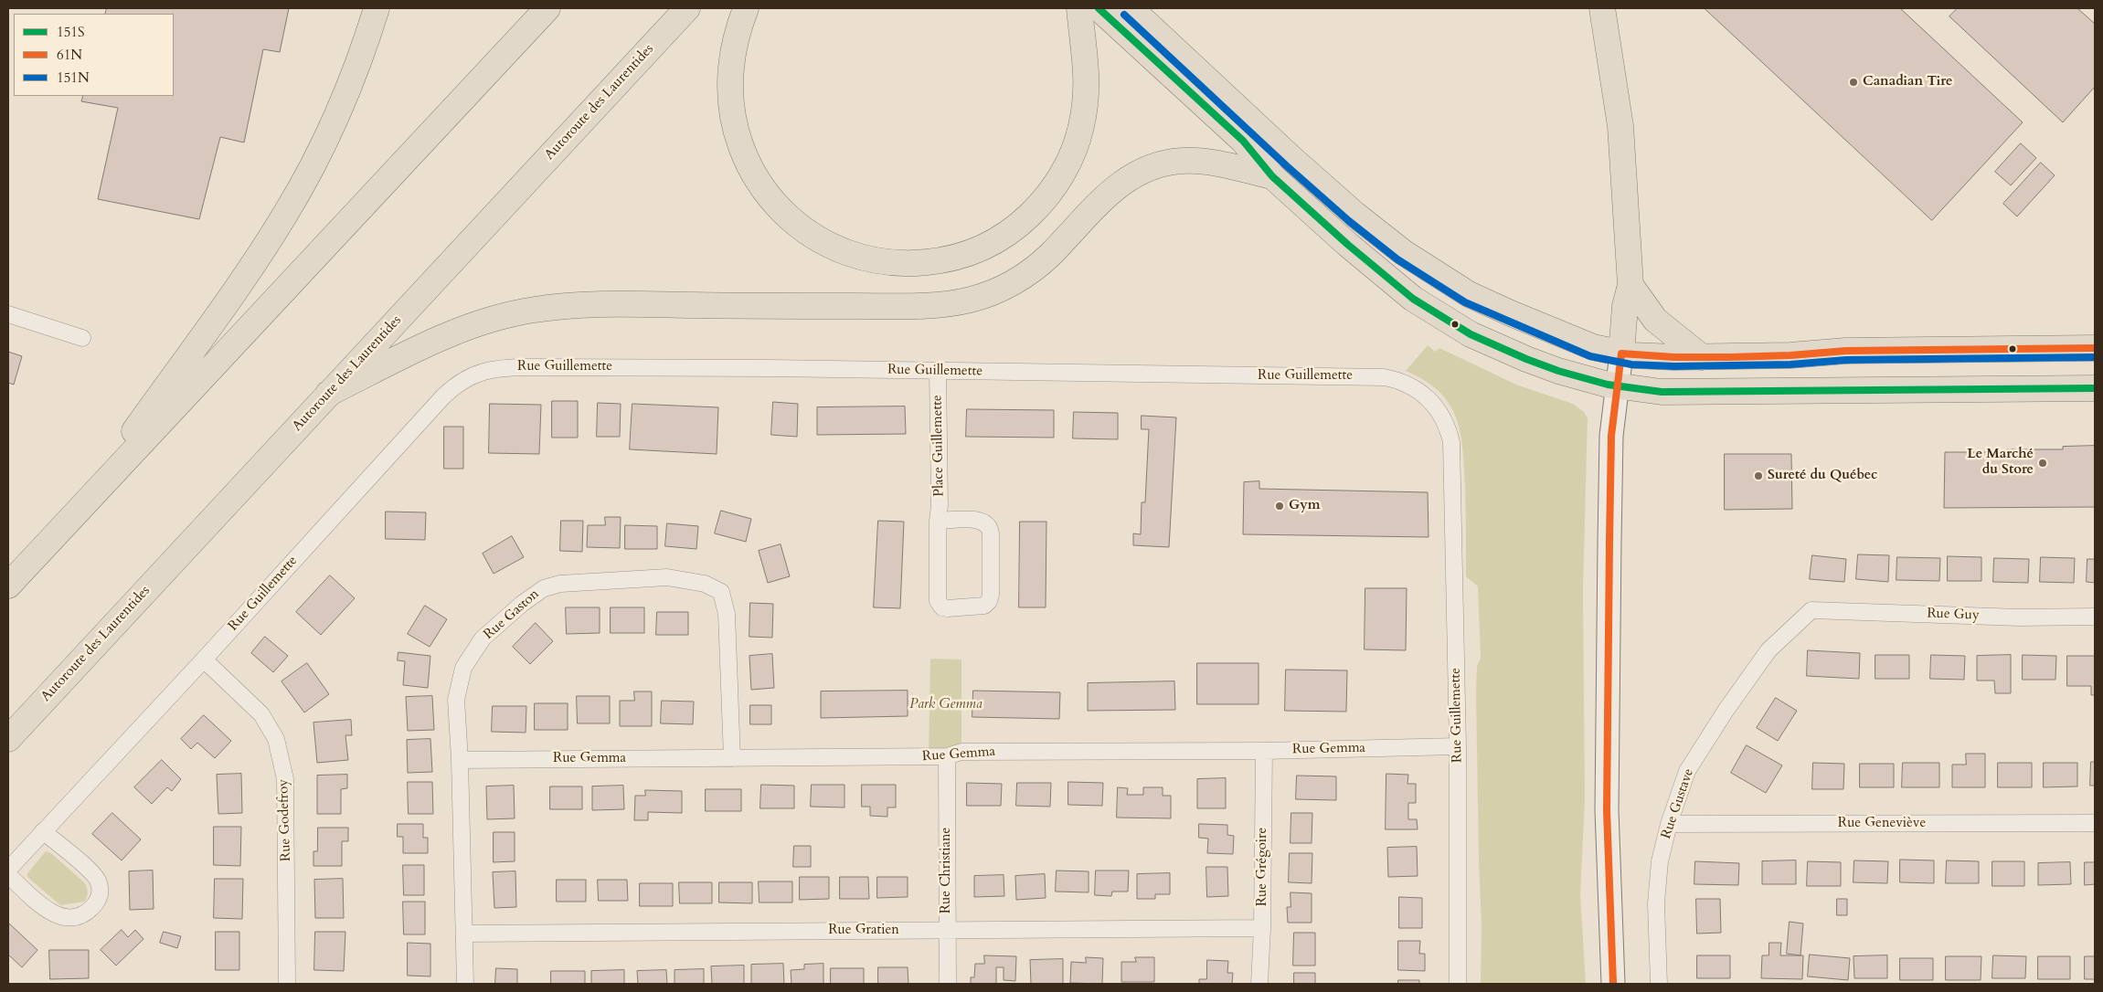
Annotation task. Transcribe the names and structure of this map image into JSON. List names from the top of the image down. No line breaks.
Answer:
{"streets":{"main road":["Autoroute des Laurentides"],"street":["Rue Guillemette","Place Guillemette","Rue Gaston","Rue Guy","Rue Gemma","Rue Gustave","Rue Godefroy","Rue Geneviève","Rue Grégoire","Rue Christiane","Rue Gratien"]},"crossings":[["Rue Guillemette","Place Guillemette"],["Rue Guillemette","Rue Gemma"],["Rue Guillemette","Rue Godefroy"],["Rue Gaston","Rue Gemma"],["Rue Gaston","Rue Gratien"],["Rue Guy","Rue Gustave"],["Rue Gemma","Rue Grégoire"],["Rue Gemma","Rue Christiane"],["Rue Gustave","Rue Geneviève"],["Rue Grégoire","Rue Gratien"],["Rue Christiane","Rue Gratien"]],"parks":["Park Gemma"],"places":["Canadian Tire","Le Marché du Store","Sureté du Québec","Gym"],"lines":["transit line 151S","transit line 151N","transit line 61N"],"legend":["151S","61N","151N"]}
